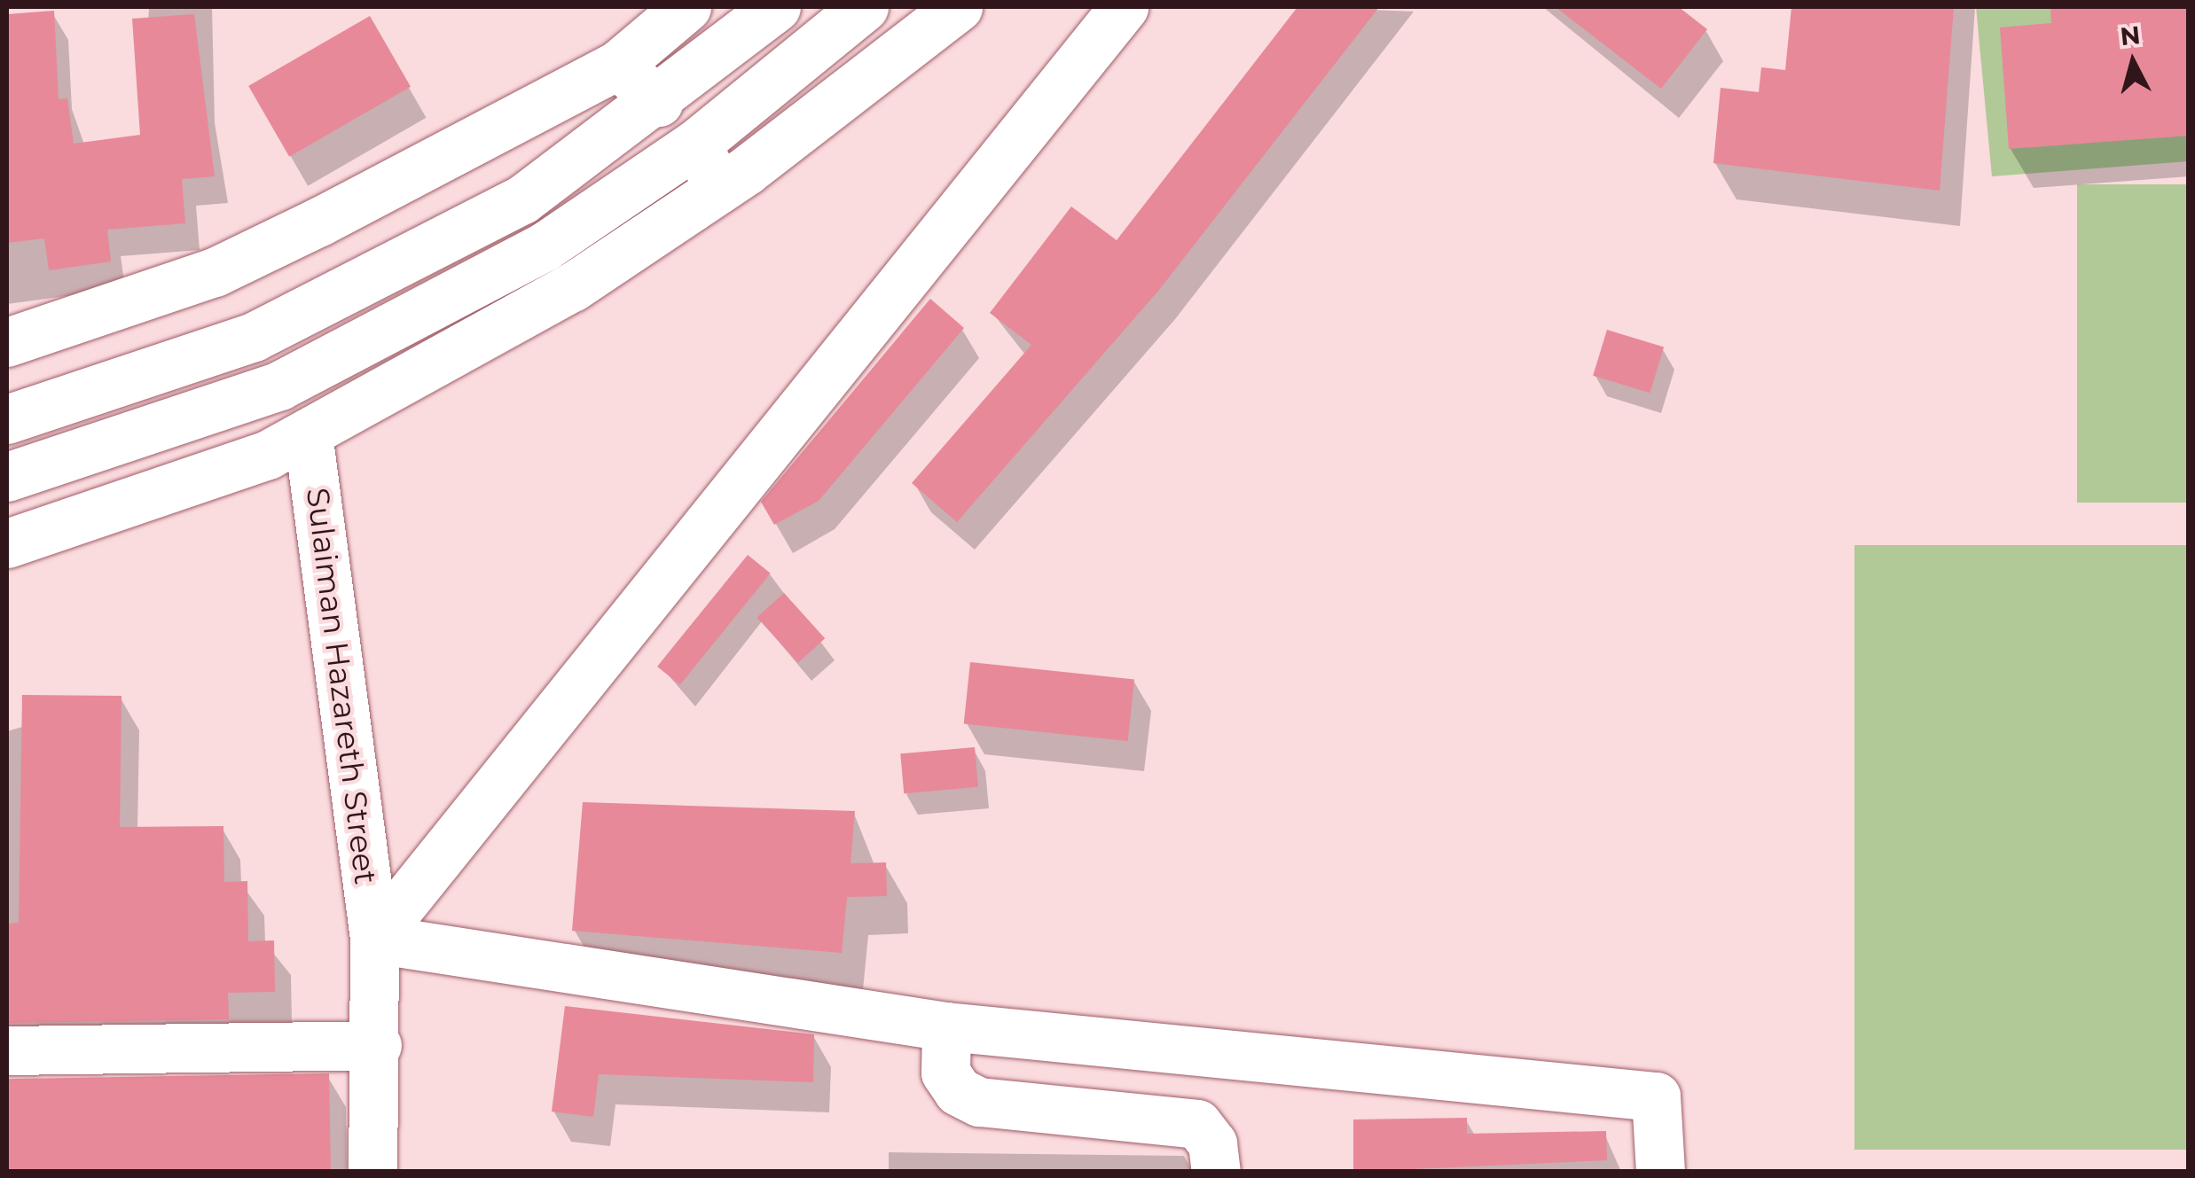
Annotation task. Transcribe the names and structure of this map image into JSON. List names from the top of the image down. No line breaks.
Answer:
{"streets":{"main road":["Sulaiman Hazareth Street"]},"north":"top"}
